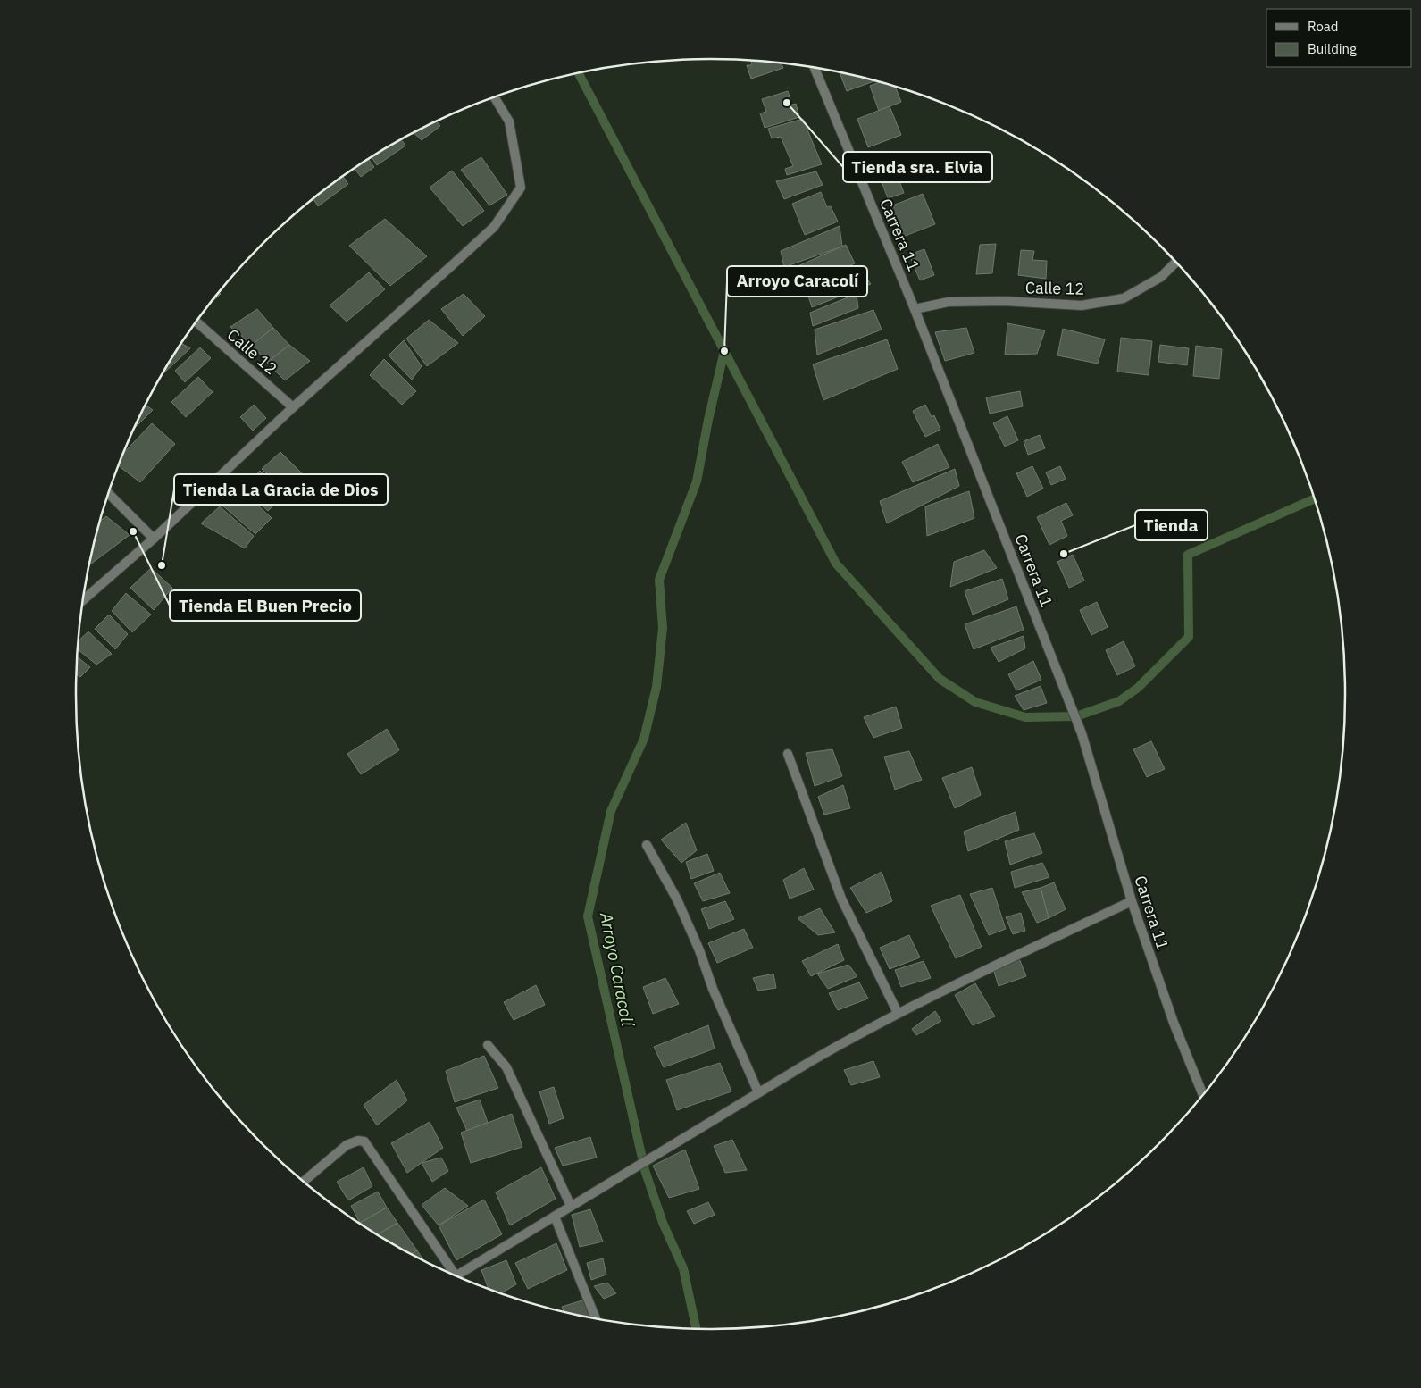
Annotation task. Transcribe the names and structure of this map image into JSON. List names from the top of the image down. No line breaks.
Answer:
{"streets":{"street":["Carrera 11","Calle 12"]},"crossings":[["Carrera 11","Calle 12"]],"water":["Arroyo Caracolí"],"places":["Tienda sra. Elvia","Arroyo Caracolí","Tienda El Buen Precio","Tienda","Tienda La Gracia de Dios"],"legend":["Road","Building"]}
